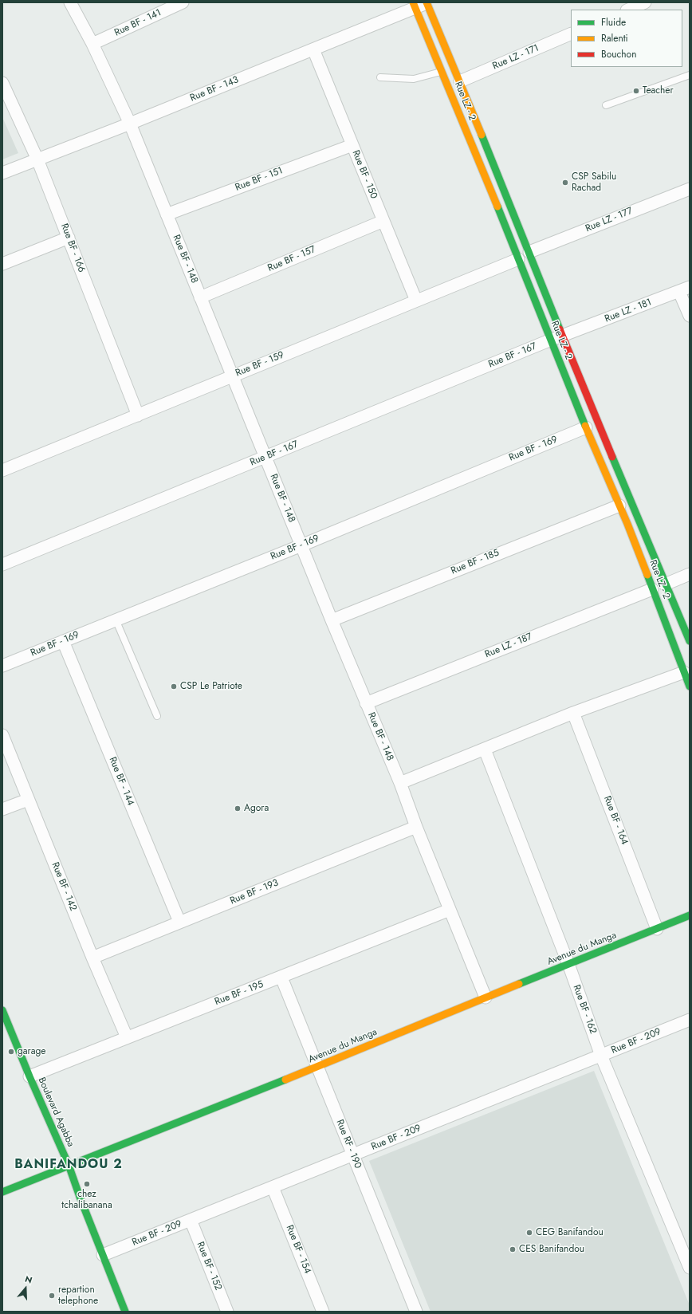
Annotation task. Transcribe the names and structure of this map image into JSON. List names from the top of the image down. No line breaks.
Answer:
{"streets":{"main road":["Rue LZ - 2","Avenue du Manga","Boulevard Agabba"],"street":["Rue BF - 141","Rue LZ - 171","Rue BF - 143","Rue BF - 150","Rue BF - 151","Rue LZ - 177","Rue BF - 166","Rue BF - 148","Rue BF - 157","Rue LZ - 181","Rue BF - 167","Rue BF - 159","Rue BF - 169","Rue BF - 185","Rue LZ - 187","Rue BF - 144","Rue BF - 164","Rue BF - 142","Rue BF - 193","Rue BF - 195","Rue BF - 162","Rue BF - 209","Rue RF - 190","Rue BF - 154","Rue BF - 152"]},"crossings":[["Rue BF - 141","Rue BF - 148"],["Rue LZ - 171","Rue LZ - 2"],["Rue BF - 143","Rue LZ - 2"],["Rue BF - 143","Rue BF - 150"],["Rue BF - 143","Rue BF - 166"],["Rue BF - 143","Rue BF - 148"],["Rue LZ - 2","Rue LZ - 177"],["Rue LZ - 2","Rue LZ - 181"],["Rue LZ - 2","Rue BF - 167"],["Rue LZ - 2","Rue BF - 159"],["Rue LZ - 2","Rue BF - 169"],["Rue LZ - 2","Rue BF - 185"],["Rue LZ - 2","Rue LZ - 187"],["Rue BF - 150","Rue BF - 151"],["Rue BF - 150","Rue BF - 157"],["Rue BF - 150","Rue BF - 159"],["Rue BF - 151","Rue BF - 148"],["Rue BF - 166","Rue BF - 159"],["Rue BF - 148","Rue BF - 157"],["Rue BF - 148","Rue BF - 167"],["Rue BF - 148","Rue BF - 159"],["Rue BF - 148","Rue BF - 169"],["Rue BF - 148","Rue BF - 185"],["Rue BF - 148","Rue LZ - 187"],["Rue BF - 148","Rue BF - 193"],["Rue BF - 148","Avenue du Manga"],["Rue BF - 148","Rue BF - 195"],["Rue LZ - 181","Rue BF - 167"],["Rue BF - 169","Rue BF - 144"],["Rue BF - 144","Rue BF - 193"],["Rue BF - 164","Avenue du Manga"],["Rue BF - 142","Rue BF - 193"],["Rue BF - 142","Rue BF - 195"],["Avenue du Manga","Rue BF - 162"],["Avenue du Manga","Boulevard Agabba"],["Avenue du Manga","Rue RF - 190"],["Rue BF - 195","Boulevard Agabba"],["Rue BF - 195","Rue RF - 190"],["Rue BF - 162","Rue BF - 209"],["Rue BF - 209","Boulevard Agabba"],["Rue BF - 209","Rue RF - 190"],["Rue BF - 209","Rue BF - 154"],["Rue BF - 209","Rue BF - 152"]],"districts":["BANIFANDOU 2"],"places":["Teacher","CSP Sabilu Rachad","CSP Le Patriote","Agora","garage","chez tchalibanana","CEG Banifandou","CES Banifandou","repartion telephone"],"legend":["Fluide","Ralenti","Bouchon"],"north":"top"}
